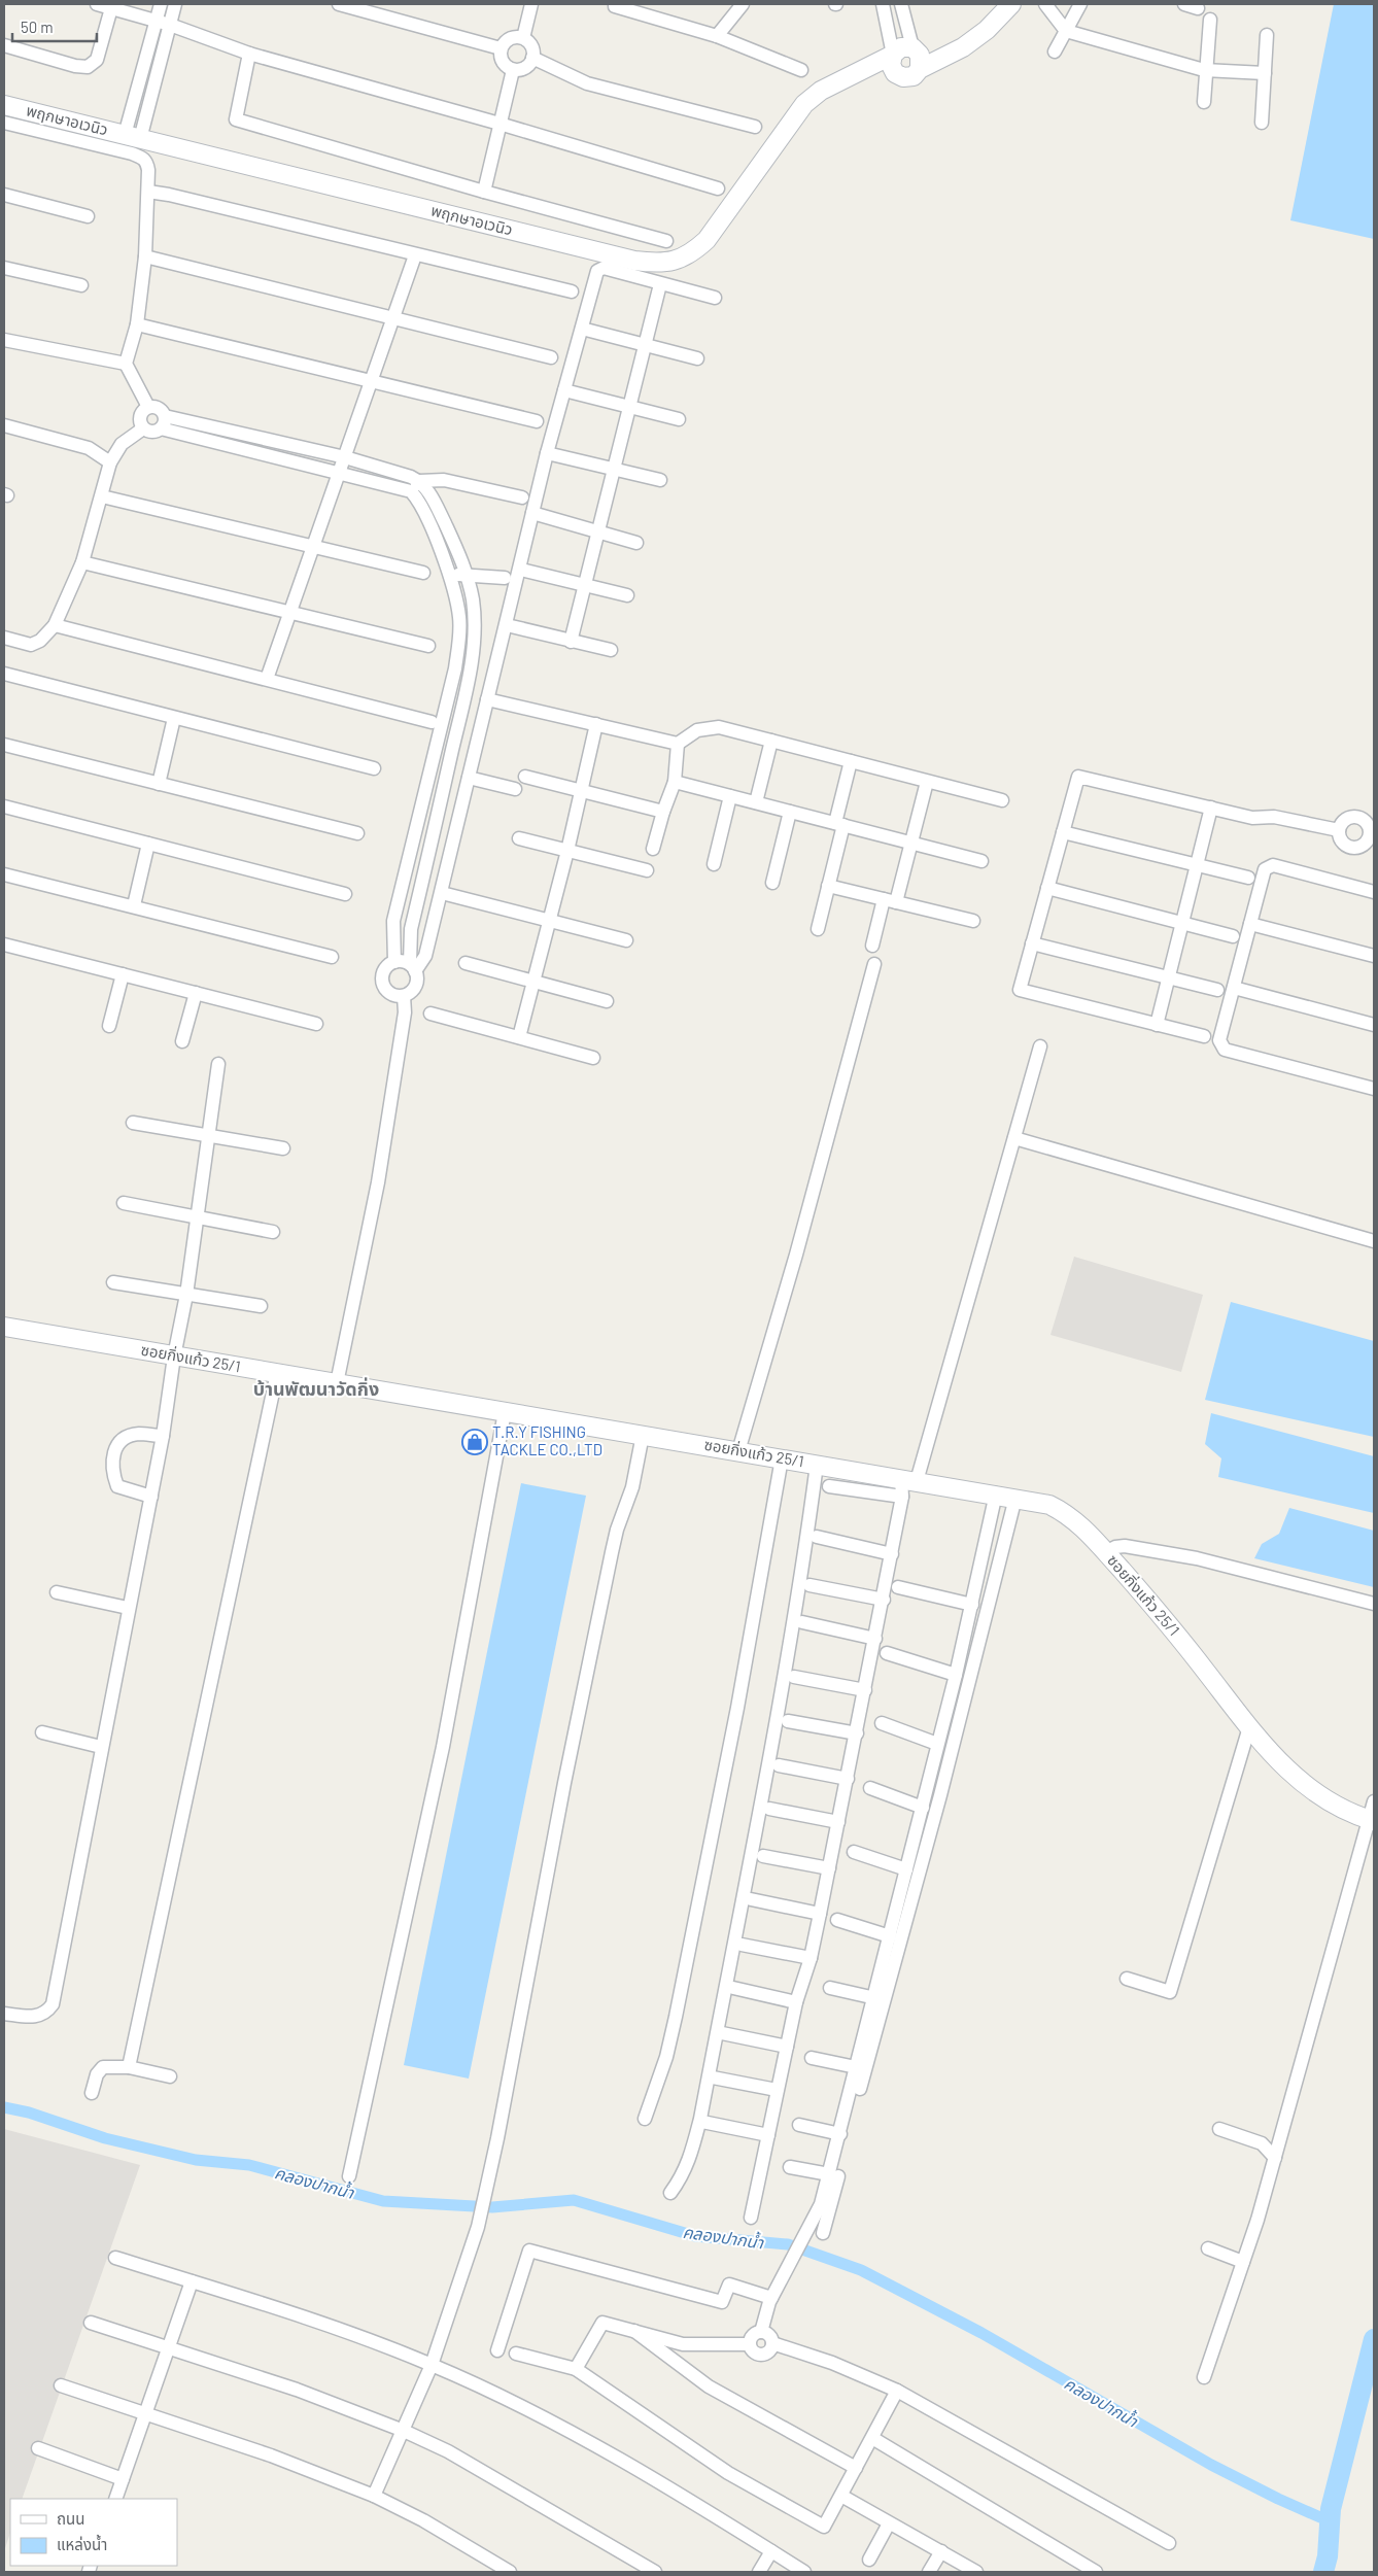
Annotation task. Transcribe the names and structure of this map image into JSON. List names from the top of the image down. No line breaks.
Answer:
{"streets":{"street":["พฤกษาอเวนิว","ซอยกิ่งแก้ว 25/1"]},"districts":["บ้านพัฒนาวัดกิ่ง"],"water":["คลองปากน้ำ"],"places":{"shop":["T.R.Y FISHING TACKLE CO.,LTD"]},"legend":["ถนน","แหล่งน้ำ"],"scale_bar":"50 m"}
